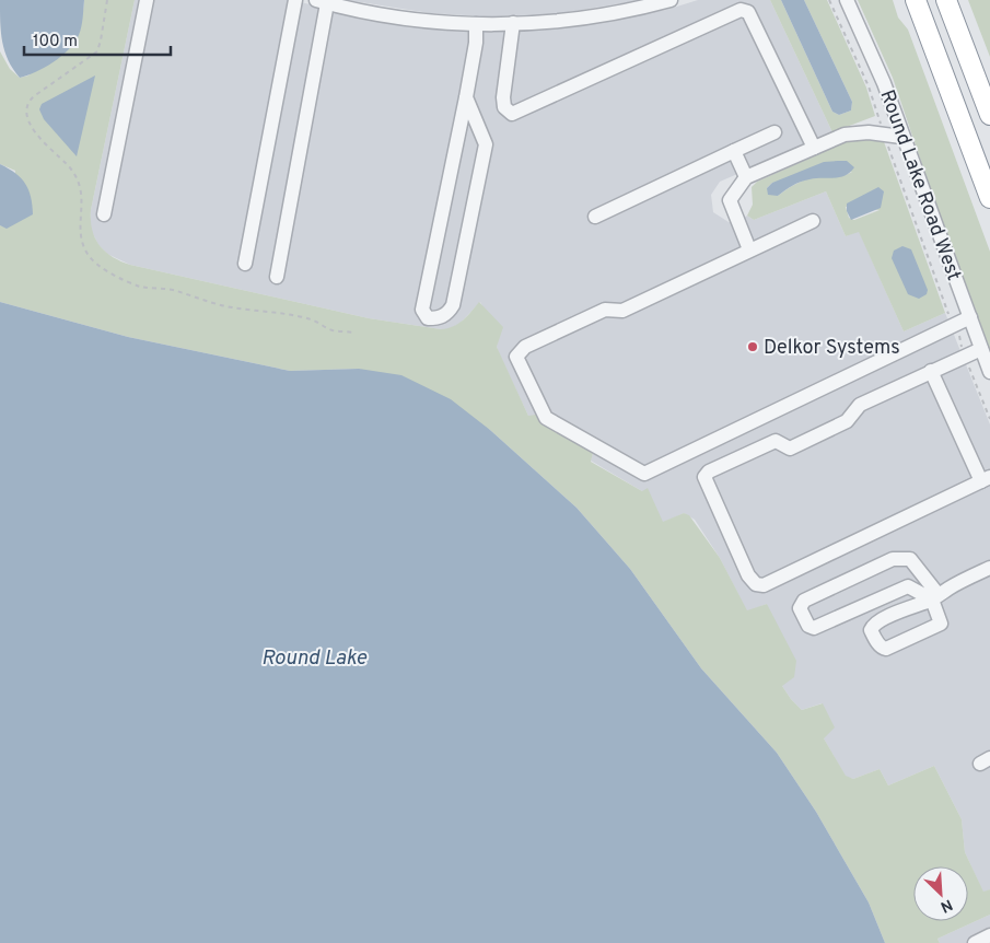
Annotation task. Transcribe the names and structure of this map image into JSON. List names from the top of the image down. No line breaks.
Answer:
{"streets":{"street":["Round Lake Road West"]},"water":["Round Lake"],"places":["Delkor Systems"],"scale_bar":"100 m","north":"bottom right"}
